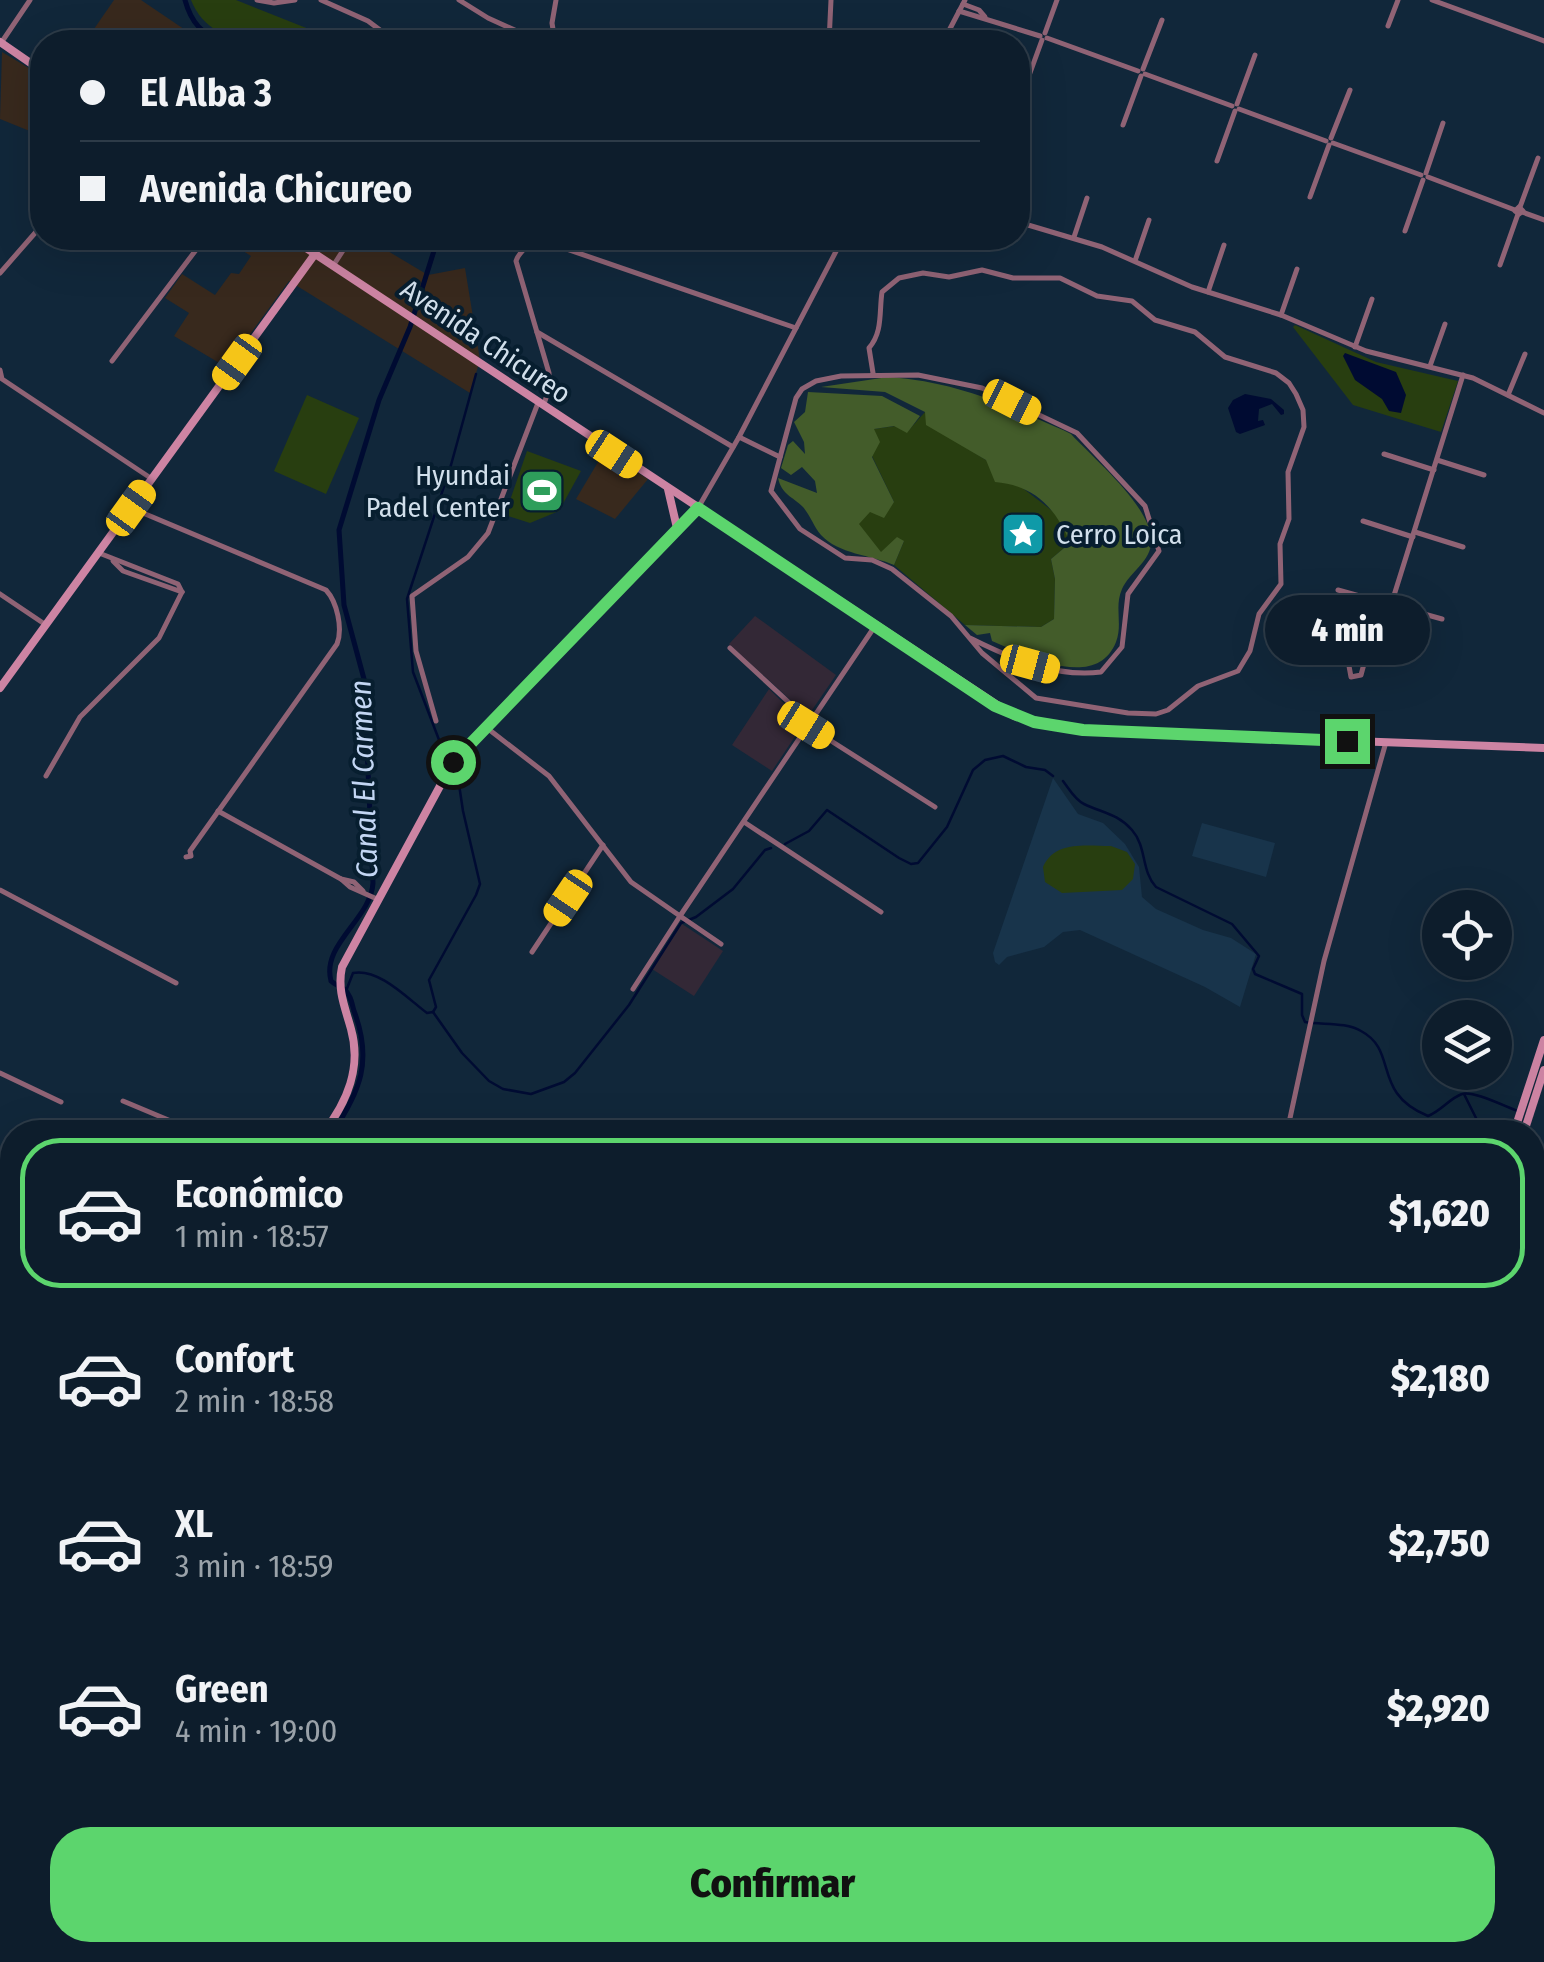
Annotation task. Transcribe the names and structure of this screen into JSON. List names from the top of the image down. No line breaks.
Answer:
{"streets":{"main road":["Avenida Chicureo"]},"water":["Canal El Carmen"],"places":{"sports":["Hyundai Padel Center"],"place":["Cerro Loica"]},"page":{"banner":["El Alba 3","Avenida Chicureo"],"bubble":"4 min","list":[{"name":"Económico","note":"1 min · 18:57","value":"$1,620"},{"name":"Confort","note":"2 min · 18:58","value":"$2,180"},{"name":"XL","note":"3 min · 18:59","value":"$2,750"},{"name":"Green","note":"4 min · 19:00","value":"$2,920"}],"buttons":"Confirmar"}}
